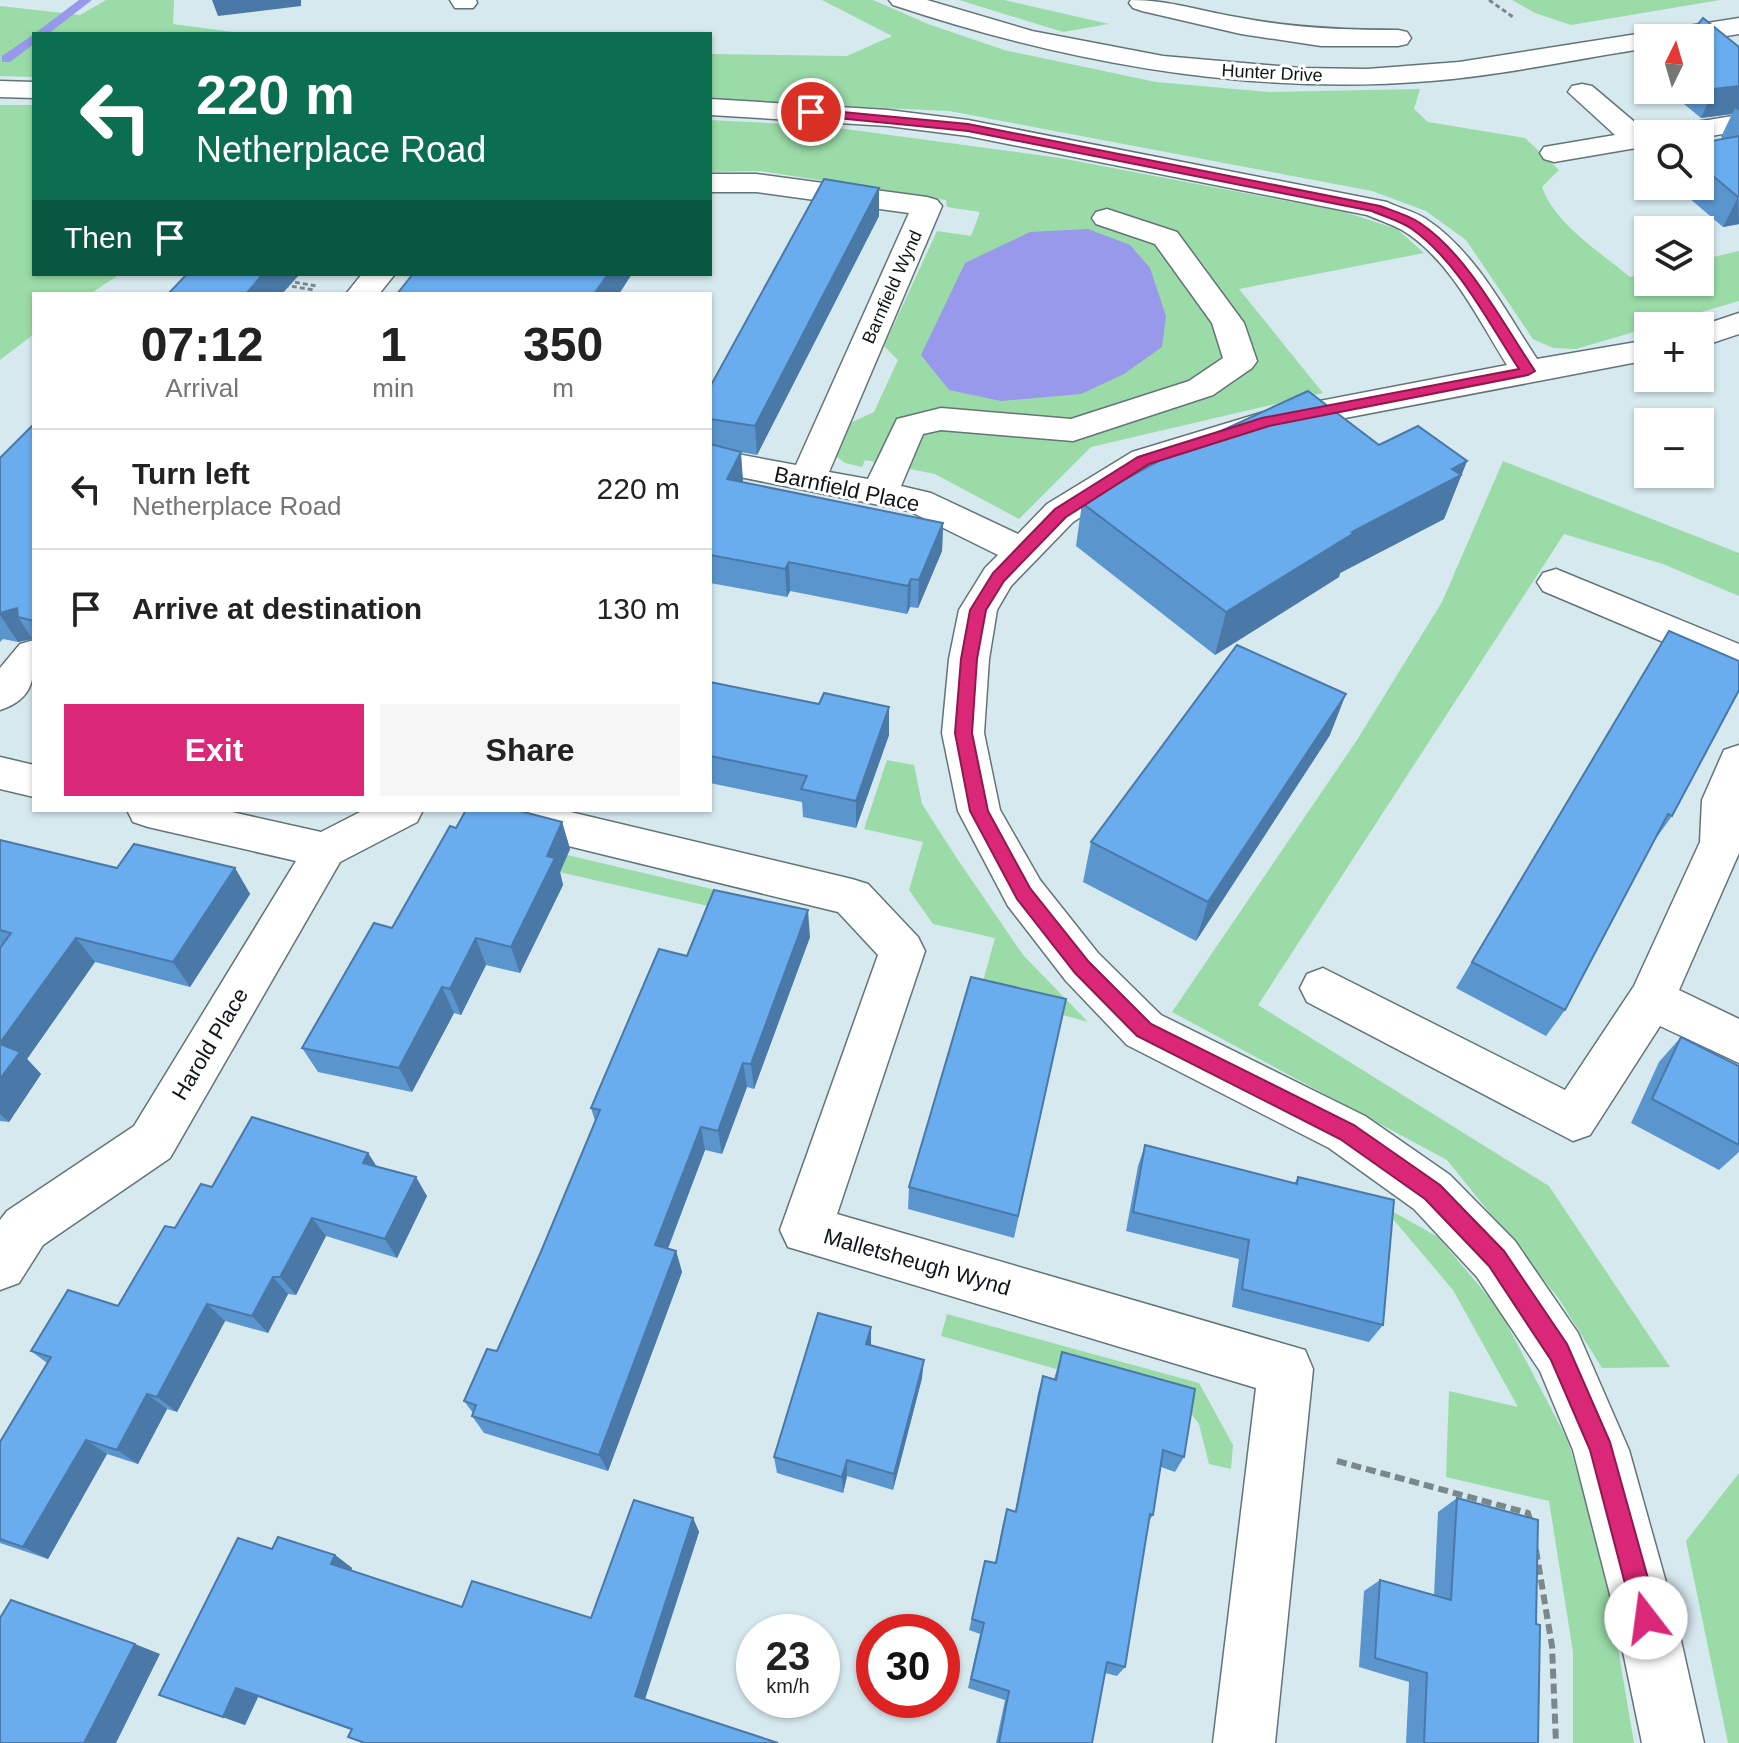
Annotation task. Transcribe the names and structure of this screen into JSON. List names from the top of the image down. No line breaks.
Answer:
{"streets":{"street":["Hunter Drive","Barnfield Wynd","Barnfield Place","Harold Place","Malletsheugh Wynd"]},"crossings":[["Barnfield Wynd","Barnfield Place"]],"north":"top","page":{"map_buttons":["+","−"],"turn":["220 m","Netherplace Road"],"then":"Then","eta":["07:12","Arrival","1","min","350","m"],"list":[{"name":"Turn left","note":"Netherplace Road","value":"220 m"},{"name":"Arrive at destination","value":"130 m"}],"buttons":["Exit","Share"],"speed":"23 km/h","limit":"30"}}
